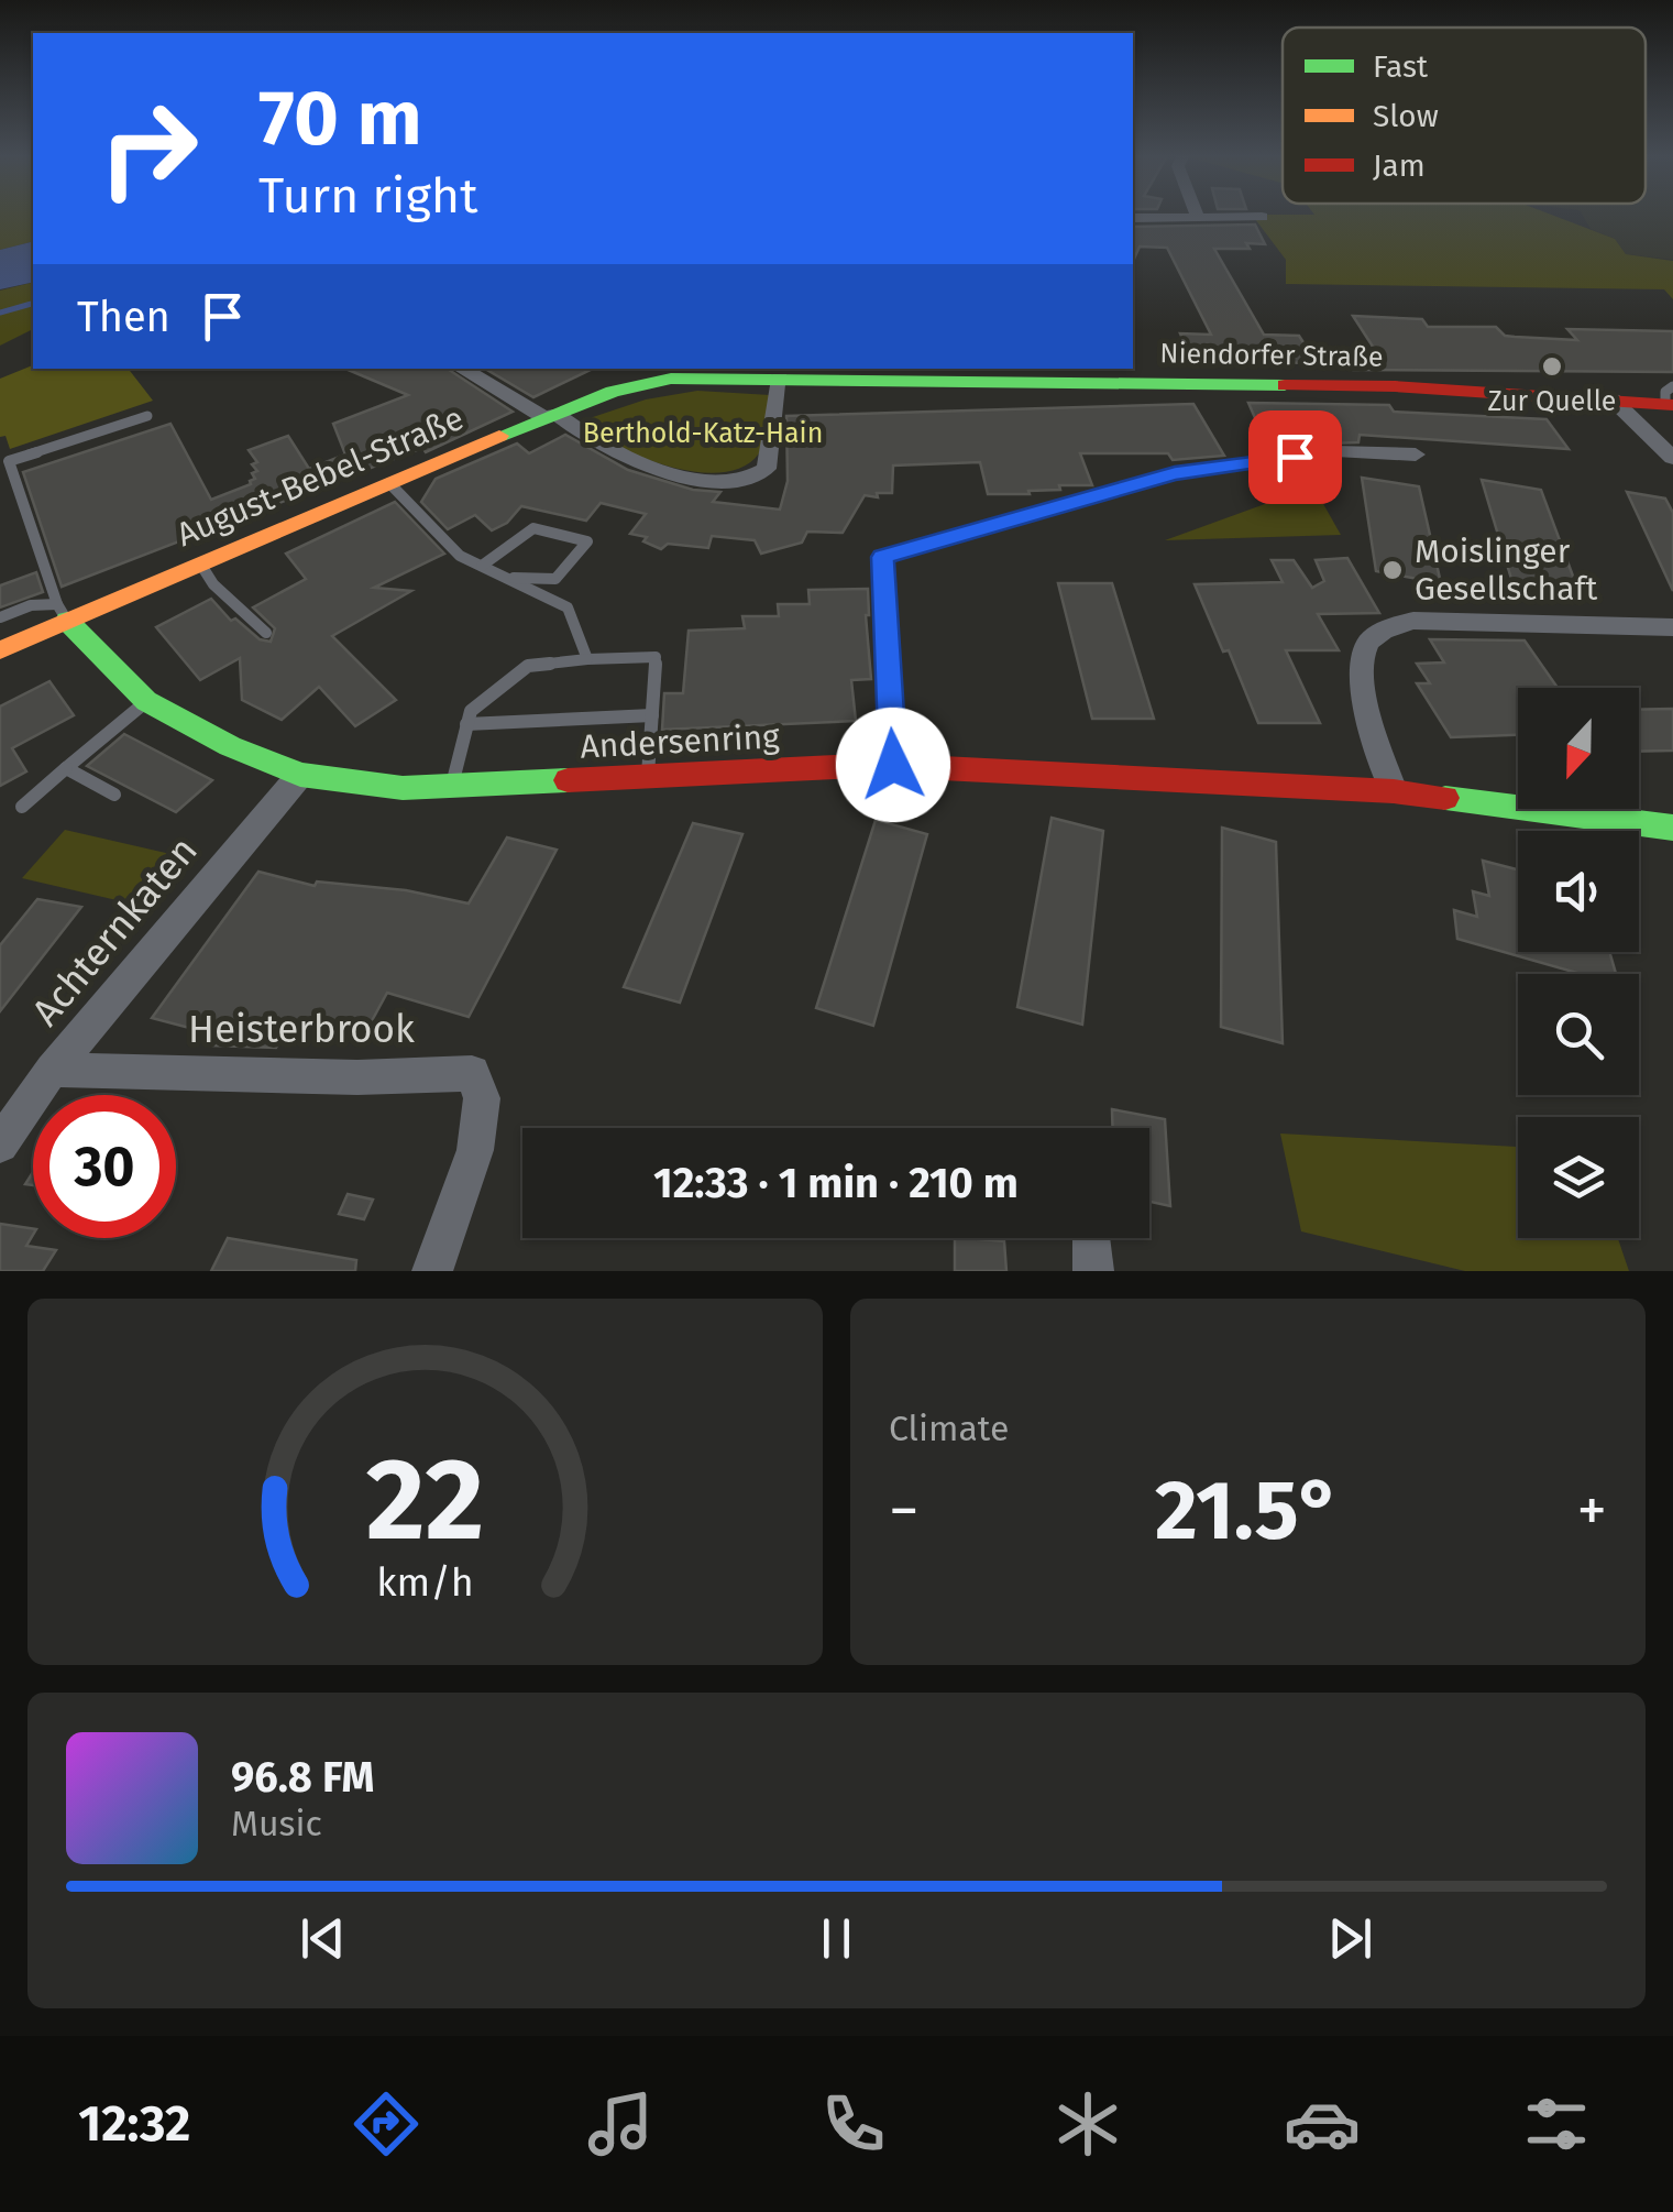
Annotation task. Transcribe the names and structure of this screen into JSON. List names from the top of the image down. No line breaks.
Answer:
{"streets":{"main road":["Niendorfer Straße","August-Bebel-Straße","Andersenring"],"street":["Achternkaten","Heisterbrook"]},"crossings":[["Niendorfer Straße","August-Bebel-Straße"],["August-Bebel-Straße","Andersenring"],["Andersenring","Achternkaten"],["Achternkaten","Heisterbrook"]],"parks":["Berthold-Katz-Hain"],"places":["Zur Quelle","Moislinger Gesellschaft"],"legend":["Fast","Slow","Jam"],"north":"bottom","page":{"turn":["70 m","Turn right"],"then":"Then","limit":"30","trip":"12:33 · 1 min · 210 m","tile":"Climate","heat":["−","21.5°","+"],"song":["96.8 FM","Music"],"tabs":"12:32","gauge":["22","km/h"]}}
